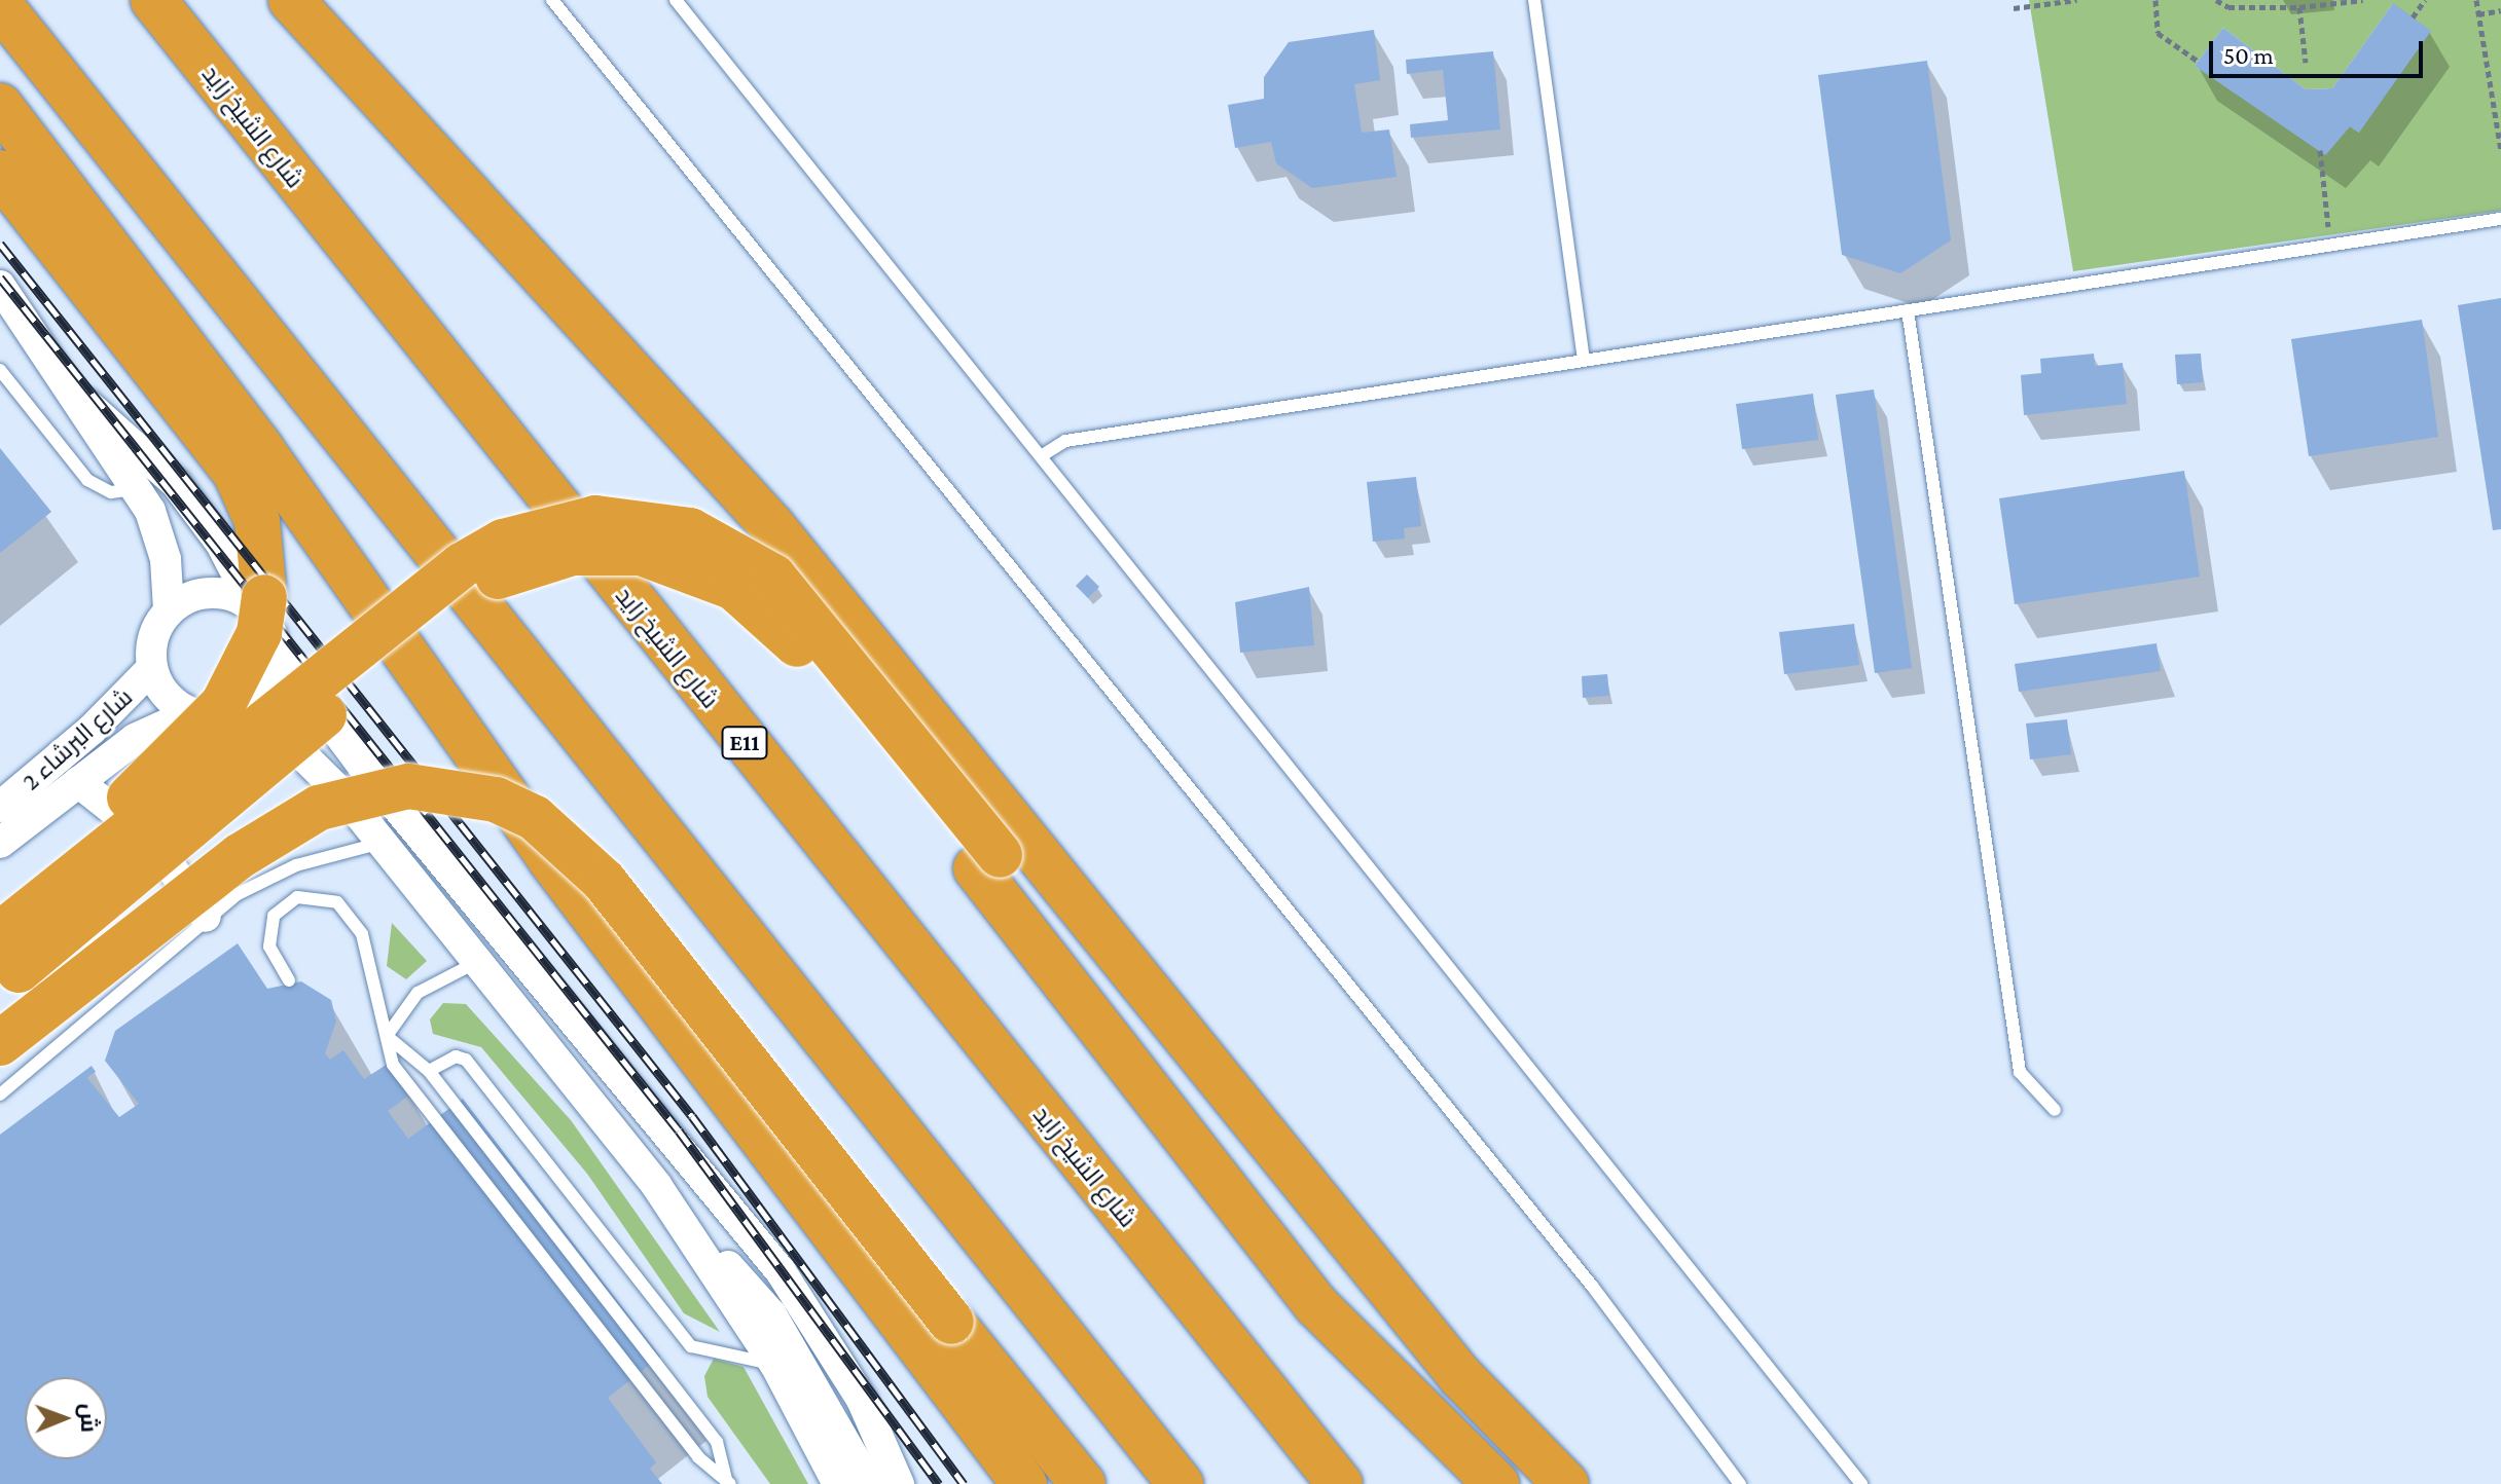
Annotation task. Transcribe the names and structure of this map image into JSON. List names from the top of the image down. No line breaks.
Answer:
{"streets":{"highway":["شارع الشيخ زايد","E11"],"street":["شارع البرشاء 2"]},"scale_bar":"50 m","north":"right"}
